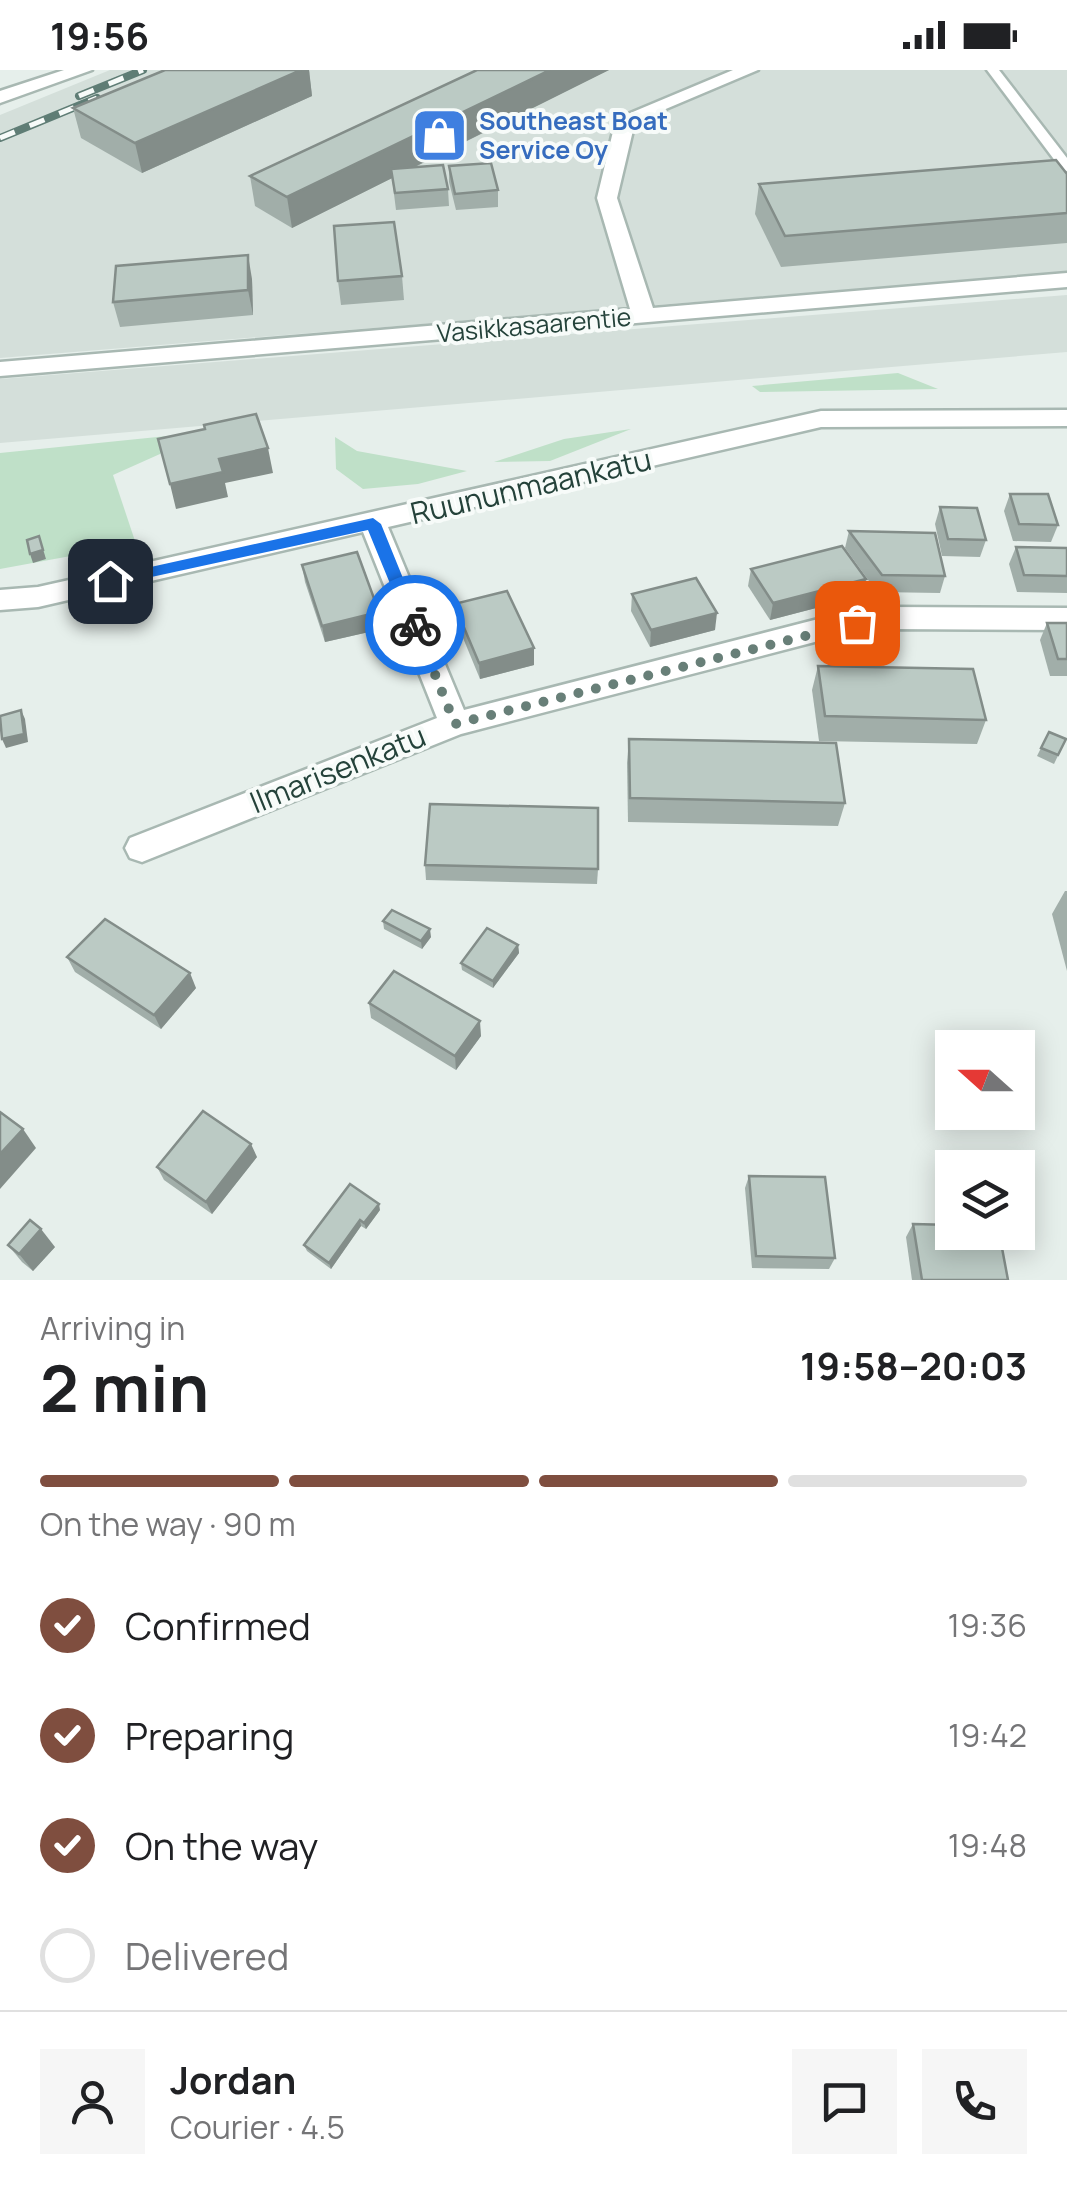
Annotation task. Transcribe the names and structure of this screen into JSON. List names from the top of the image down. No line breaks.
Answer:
{"streets":{"street":["Vasikkasaarentie","Ruununmaankatu","Ilmarisenkatu"]},"places":{"shop":["Southeast Boat Service Oy"]},"north":"left","page":{"status":"19:56","heading":["2 min","Arriving in","19:58–20:03"],"panel":["Jordan","Courier · 4.5"],"bar":"On the way · 90 m","list":[["Confirmed","19:36"],["Preparing","19:42"],["On the way","19:48"],"Delivered"]}}
